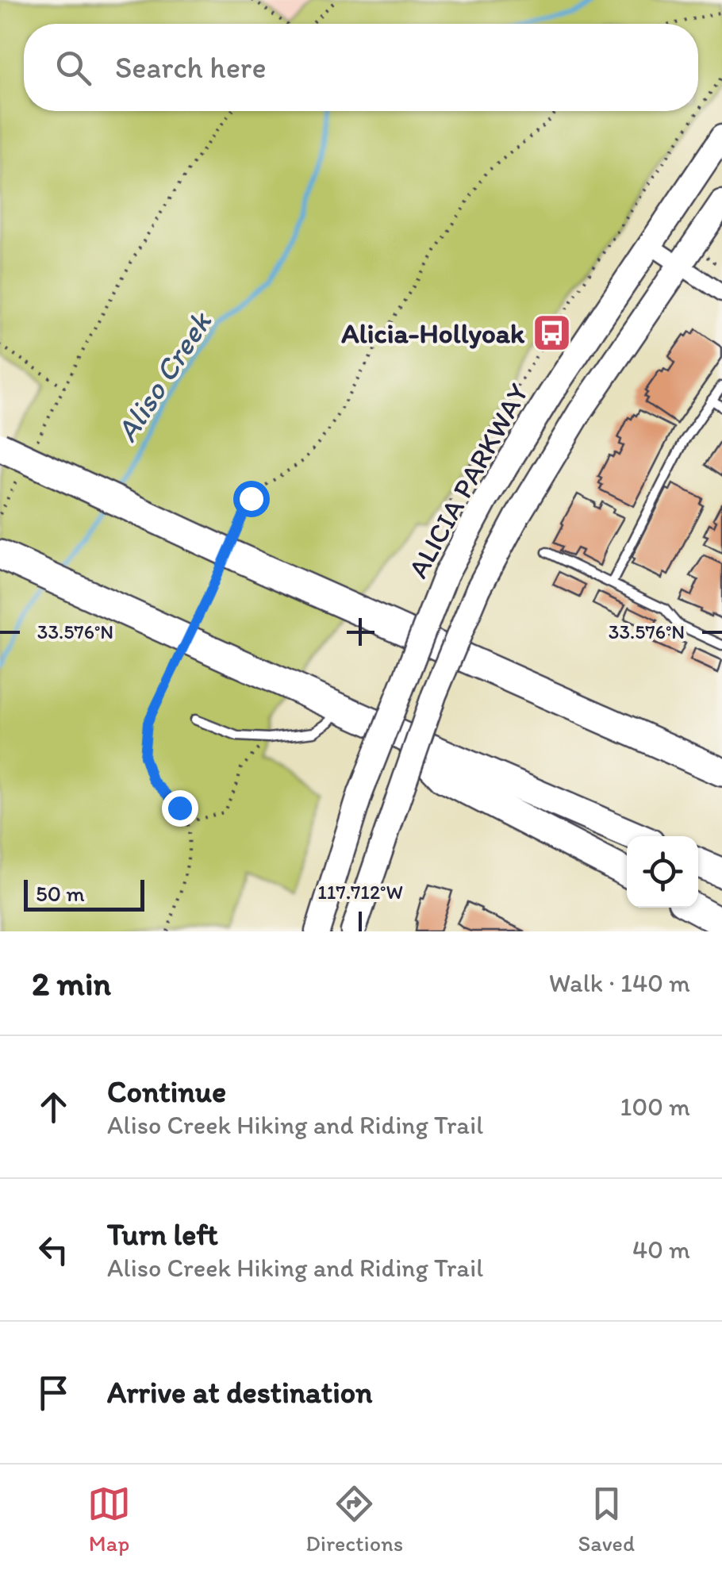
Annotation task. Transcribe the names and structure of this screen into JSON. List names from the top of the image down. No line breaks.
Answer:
{"streets":{"main road":["ALICIA PARKWAY"]},"water":["Aliso Creek"],"places":{"bus stop":["Alicia-Hollyoak"]},"scale_bar":"50 m","page":{"search":"Search here","scale":"50 m","heading":["2 min","Walk · 140 m"],"list":[["Continue","Aliso Creek Hiking and Riding Trail","100 m"],["Turn left","Aliso Creek Hiking and Riding Trail","40 m"],"Arrive at destination"],"nav":["Map","Directions","Saved"]},"coordinates":["33.576°N","117.712°W"]}
